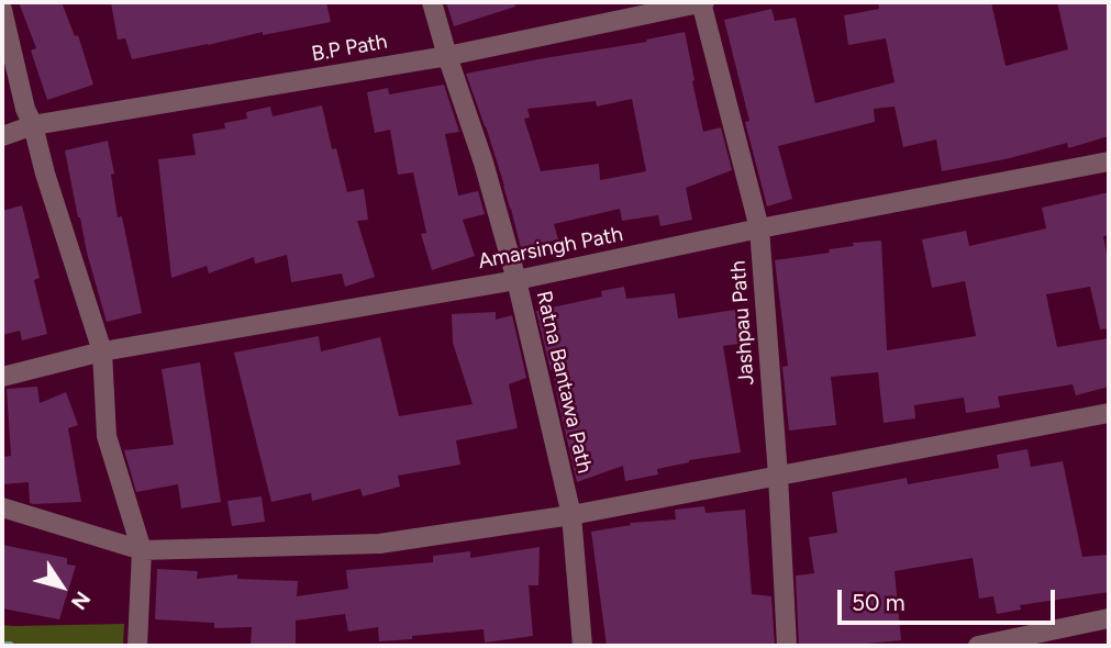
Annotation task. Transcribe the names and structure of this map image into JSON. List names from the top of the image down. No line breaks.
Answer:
{"streets":{"street":["B.P Path","Amarsingh Path","Jashpau Path","Ratna Bantawa Path"]},"crossings":[["B.P Path","Jashpau Path"],["B.P Path","Ratna Bantawa Path"],["Amarsingh Path","Jashpau Path"],["Amarsingh Path","Ratna Bantawa Path"]],"scale_bar":"50 m","north":"bottom right"}
